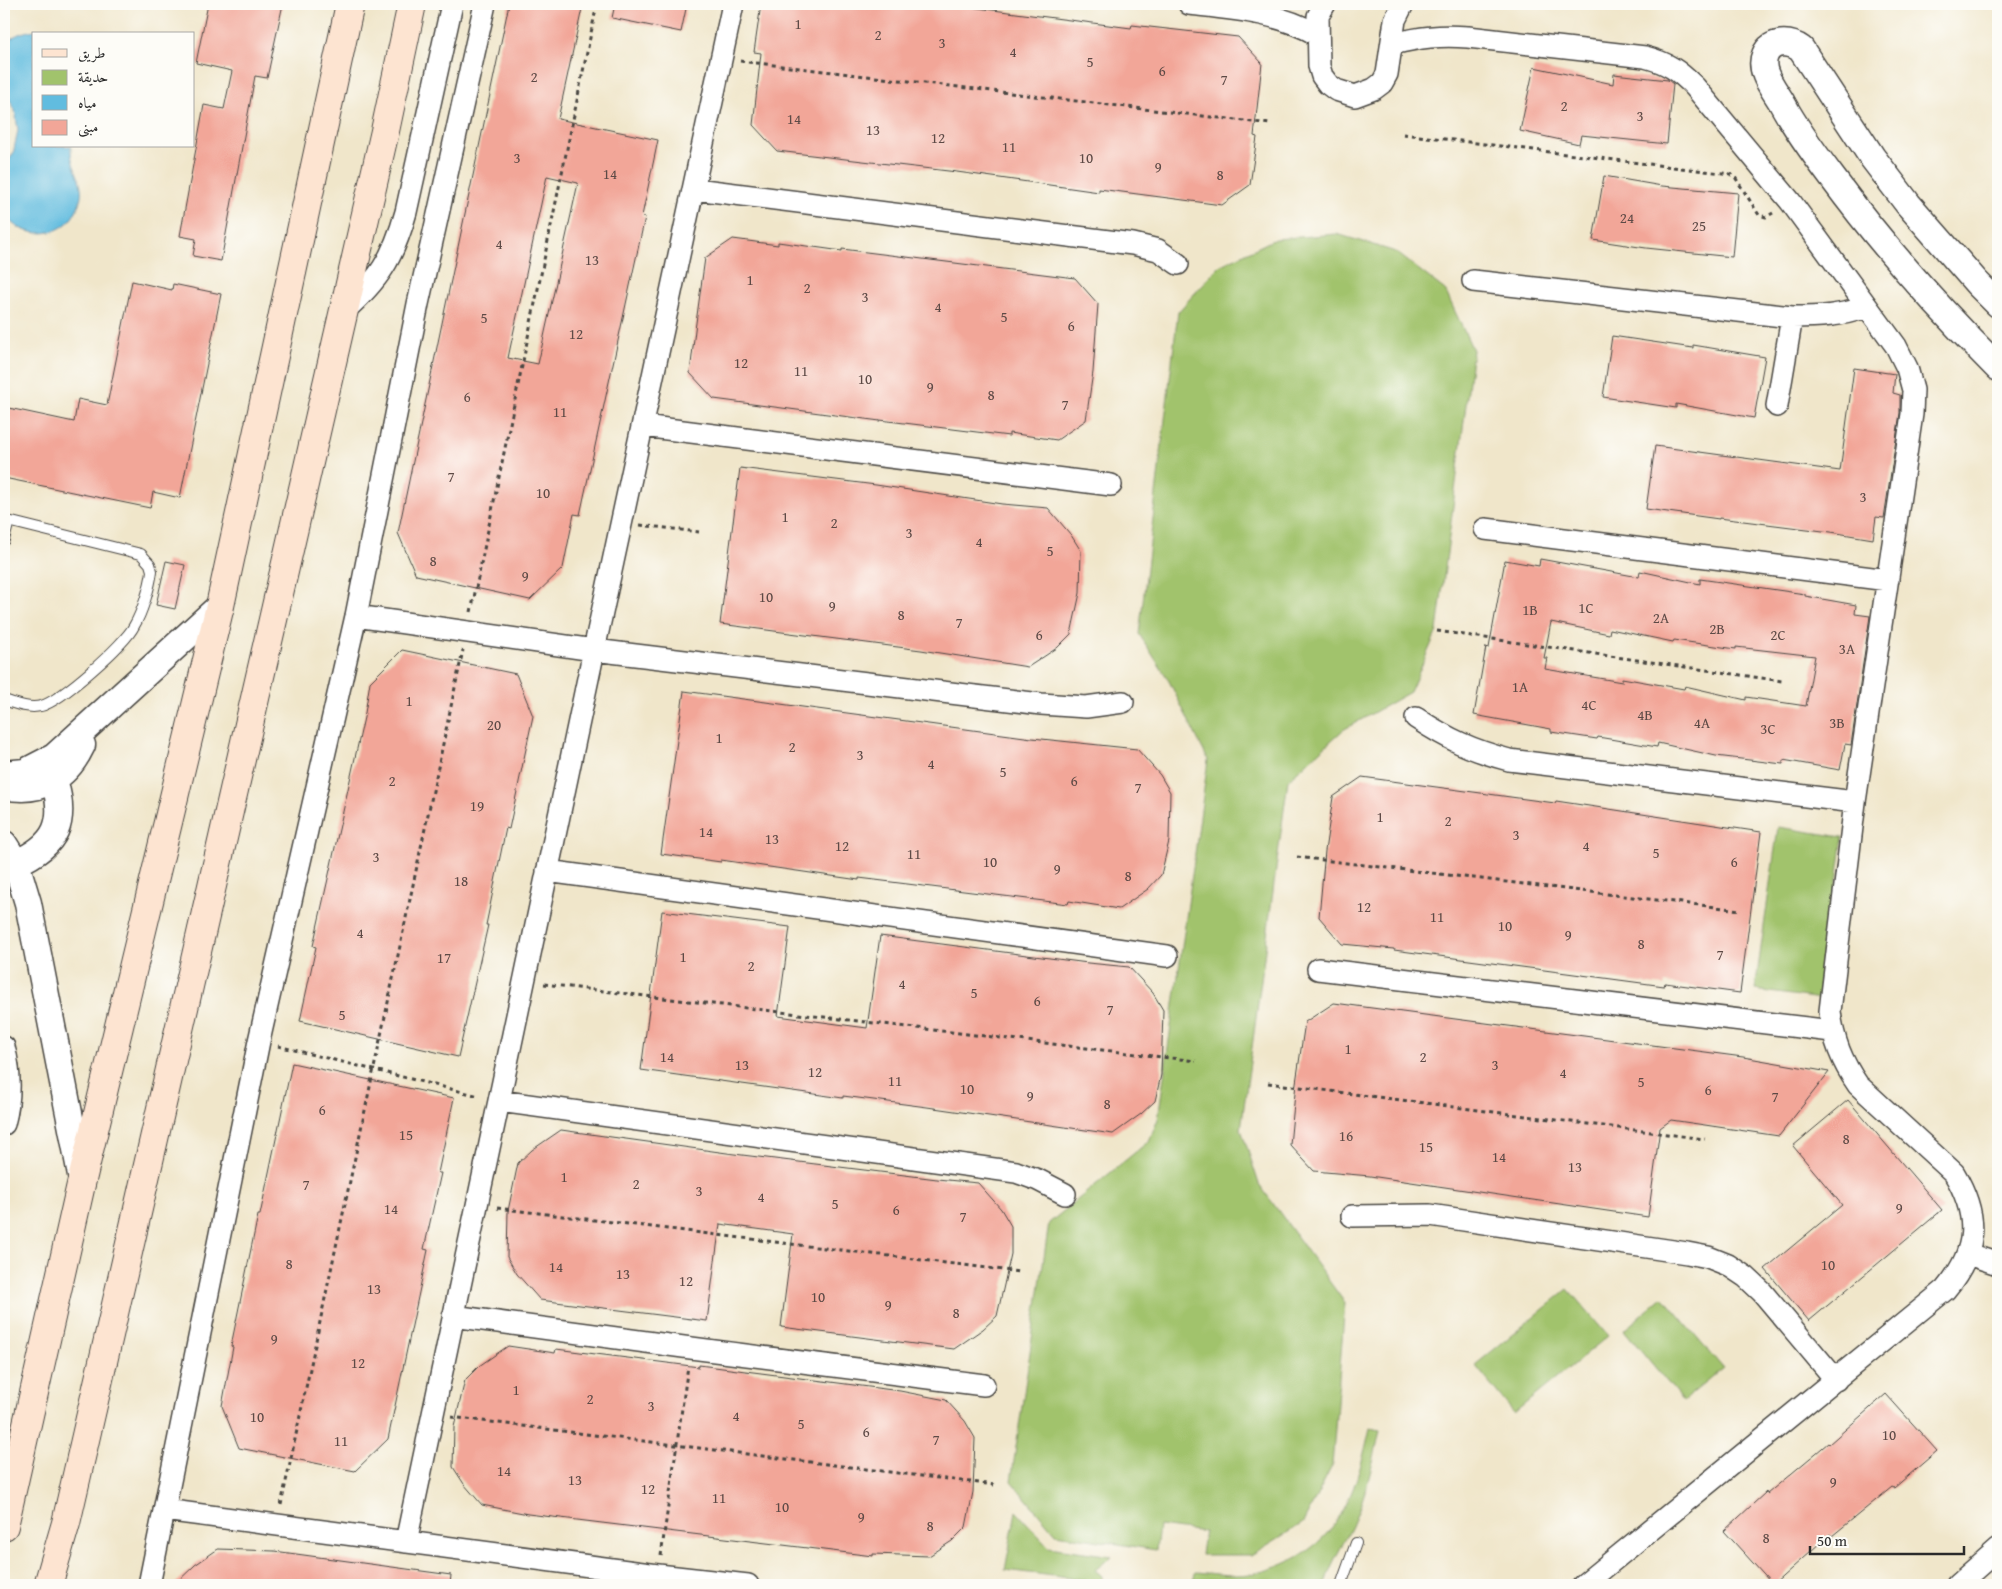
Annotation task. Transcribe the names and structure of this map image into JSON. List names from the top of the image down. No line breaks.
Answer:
{"house_numbers":["1","2","3","4","5","6","2","7","2","3","14","13","12","11","3","10","9","14","8","24","25","4","13","1","2","3","4","5","5","6","12","12","11","10","9","8","6","7","11","7","10","3","1","2","3","4","5","8","9","10","9","1C","1B","8","2A","7","2B","6","2C","3A","1A","1","4C","4B","4A","3B","20","3C","1","2","3","4","5","2","6","7","19","1","2","14","3","13","12","4","5","11","3","10","6","9","8","18","12","11","10","4","9","8","7","1","17","2","4","5","6","7","5","1","14","2","13","3","12","4","11","5","10","6","9","7","8","6","15","16","8","15","14","13","1","2","7","3","4","5","9","14","6","7","8","10","14","13","12","13","10","9","8","9","12","1","2","3","4","10","5","6","10","7","11","14","13","9","12","11","10","9","8","8"],"legend":["طريق","حديقة","مياه","مبنى"],"scale_bar":"50 m"}
